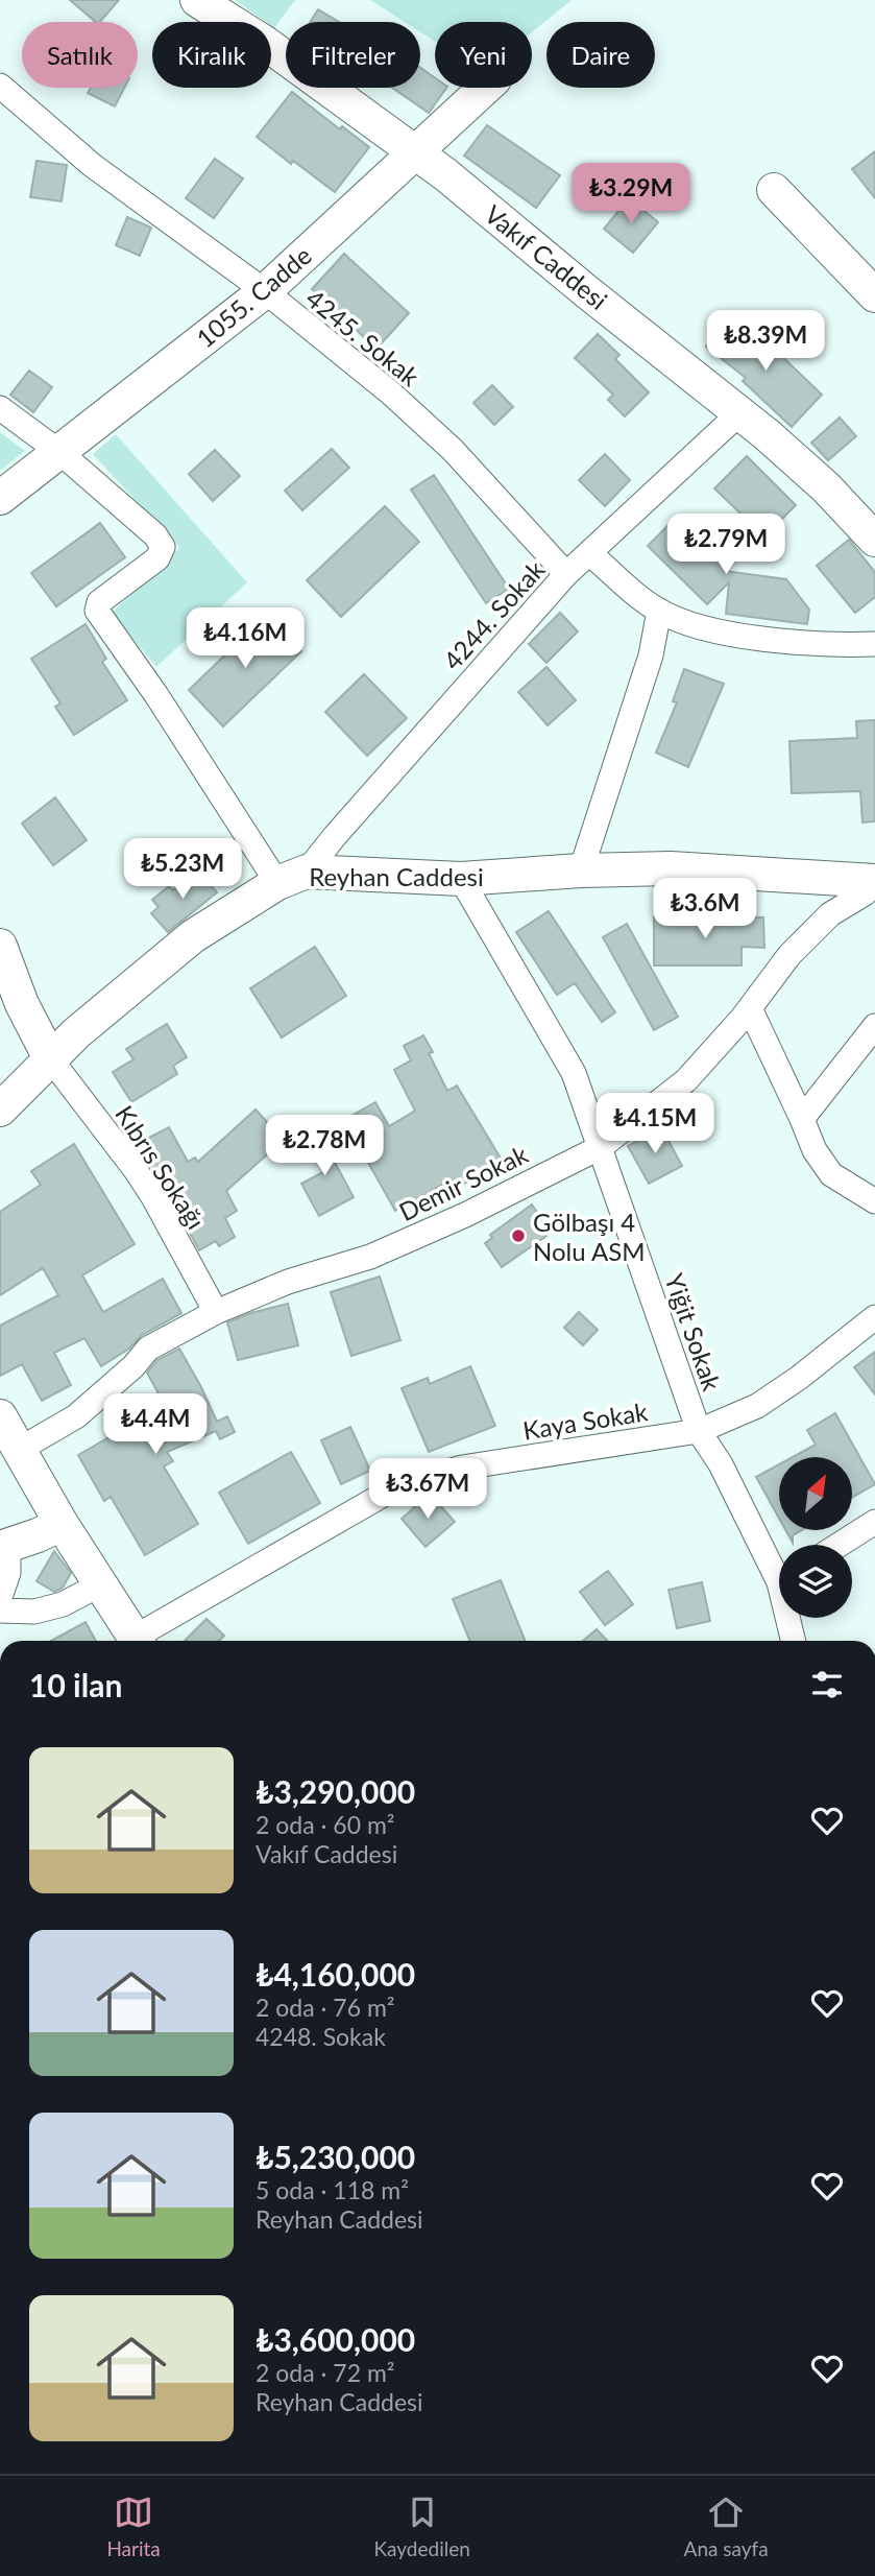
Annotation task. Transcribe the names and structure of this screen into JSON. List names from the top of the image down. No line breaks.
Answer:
{"streets":{"street":["Vakıf Caddesi","1055. Cadde","4245. Sokak","4244. Sokak","Reyhan Caddesi","Kıbrıs Sokağı","Demir Sokak","Yiğit Sokak","Kaya Sokak"]},"crossings":[["Vakıf Caddesi","1055. Cadde"],["Vakıf Caddesi","4244. Sokak"],["1055. Cadde","4245. Sokak"],["4245. Sokak","4244. Sokak"],["4244. Sokak","Reyhan Caddesi"],["Reyhan Caddesi","Kıbrıs Sokağı"],["Reyhan Caddesi","Demir Sokak"],["Reyhan Caddesi","Yiğit Sokak"],["Kıbrıs Sokağı","Demir Sokak"],["Demir Sokak","Yiğit Sokak"],["Yiğit Sokak","Kaya Sokak"]],"places":["Gölbaşı 4 Nolu ASM"],"north":"top right","page":{"chip":["Satılık","Kiralık","Filtreler","Yeni","Daire"],"price":["₺3.29M","₺8.39M","₺2.79M","₺4.16M","₺5.23M","₺3.6M","₺4.15M","₺2.78M","₺4.4M","₺3.67M"],"heading":"10 ilan","list":[{"name":"₺3,290,000","note":"2 oda · 60 m² · Vakıf Caddesi"},{"name":"₺4,160,000","note":"2 oda · 76 m² · 4248. Sokak"},{"name":"₺5,230,000","note":"5 oda · 118 m² · Reyhan Caddesi"},{"name":"₺3,600,000","note":"2 oda · 72 m² · Reyhan Caddesi"}],"tabs":["Harita","Kaydedilen","Ana sayfa"]}}
